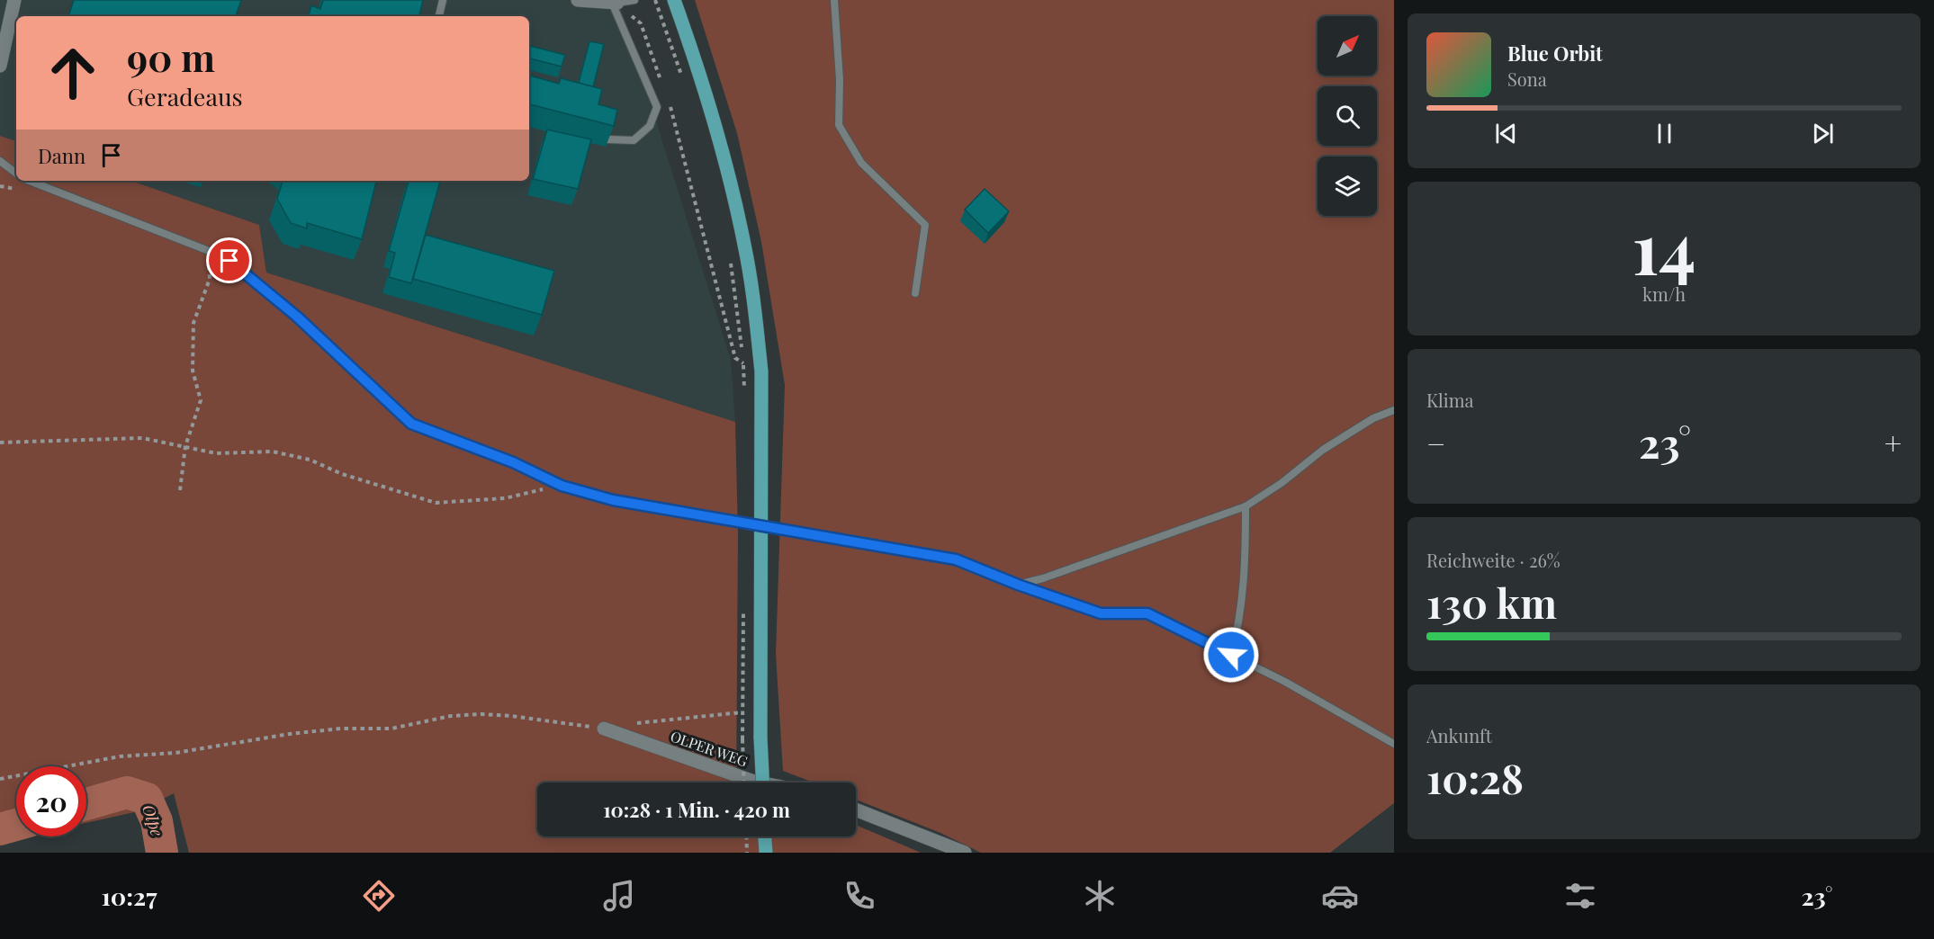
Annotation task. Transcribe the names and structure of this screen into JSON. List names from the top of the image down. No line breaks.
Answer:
{"streets":{"street":["OLPER WEG"]},"water":["Olpe"],"north":"top right","page":{"turn":["90 m","Geradeaus"],"song":["Blue Orbit","Sona"],"then":"Dann","tile":[["14","km/h"],"Klima",["Reichweite · 26%","130 km"],["Ankunft","10:28"]],"heat":["−","23°","+"],"limit":"20","trip":"10:28 · 1 Min. · 420 m","tabs":["10:27","23°"]}}
